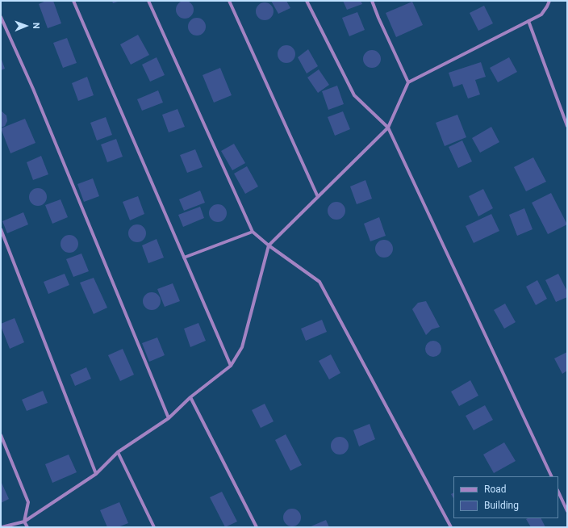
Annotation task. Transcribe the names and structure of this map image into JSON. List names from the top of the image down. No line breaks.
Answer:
{"legend":["Road","Building"],"north":"right"}
